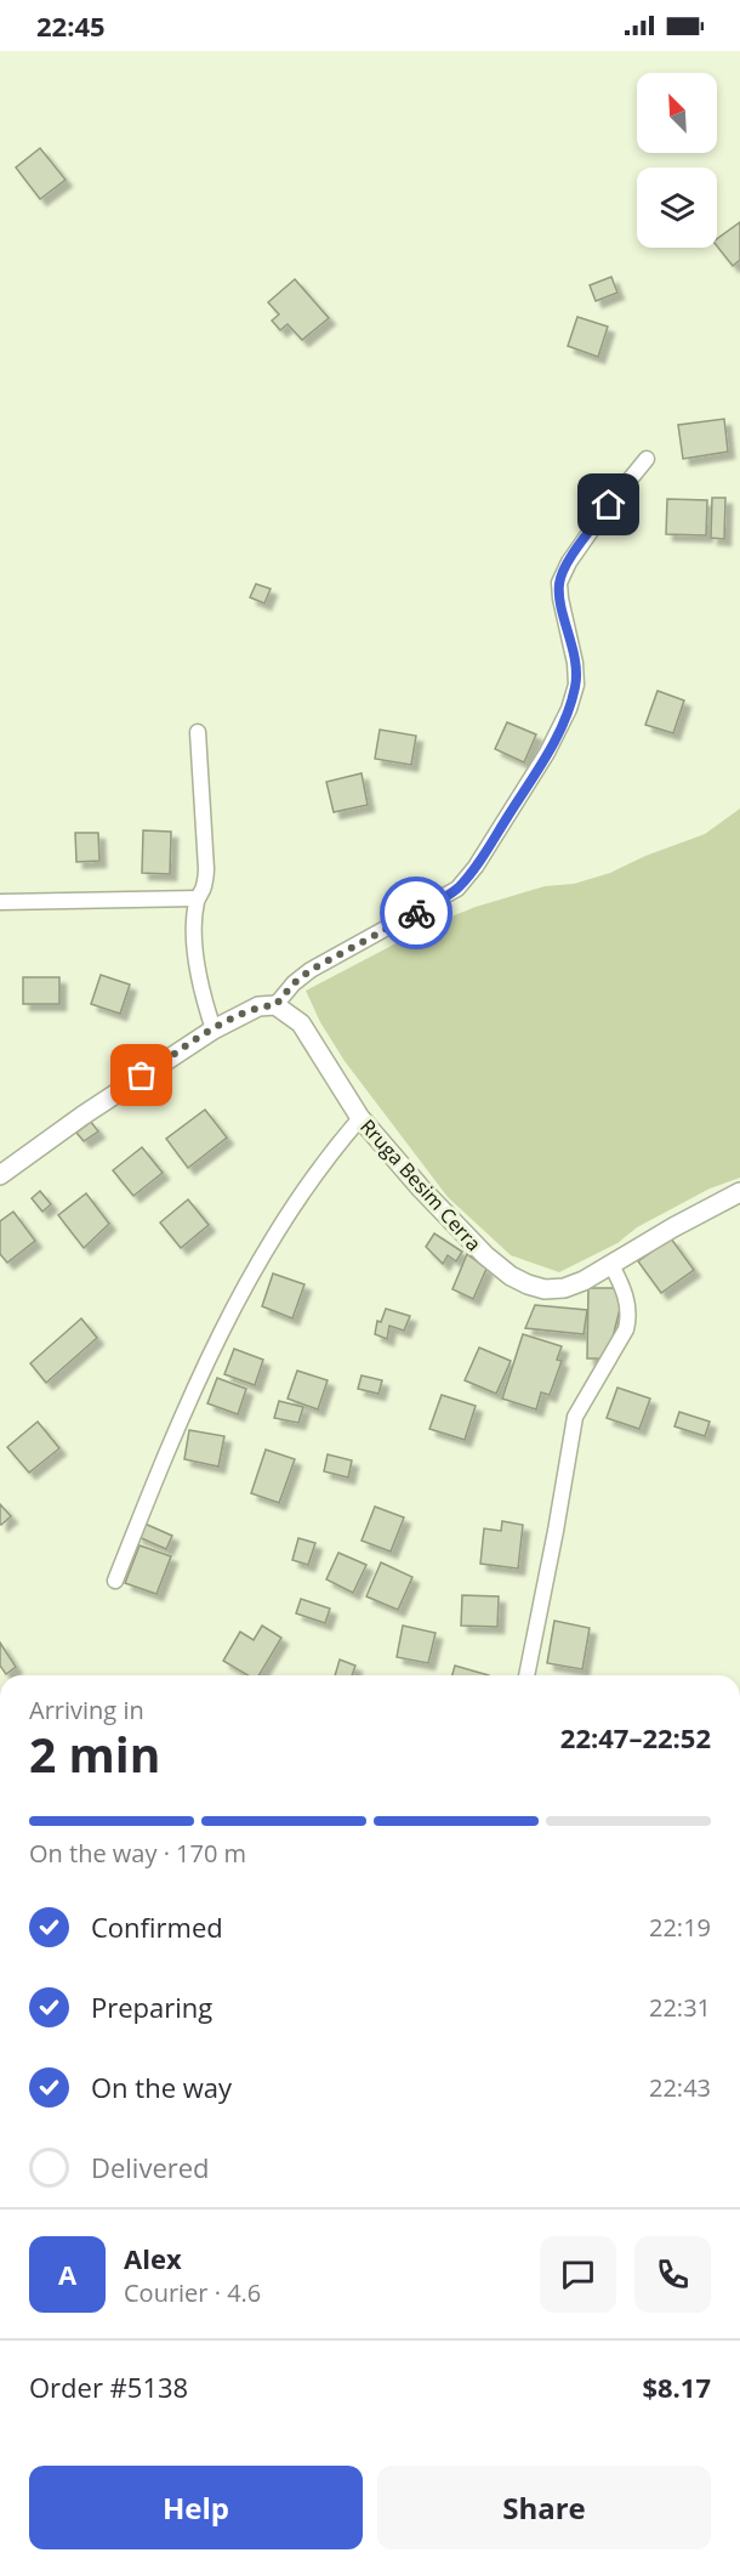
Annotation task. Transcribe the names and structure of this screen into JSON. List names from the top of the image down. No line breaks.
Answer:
{"streets":{"street":["Rruga Besim Cerra"]},"north":"top left","page":{"status":"22:45","heading":["2 min","Arriving in","22:47–22:52"],"panel":["Alex","Courier · 4.6","Order #5138","$8.17"],"bar":"On the way · 170 m","list":[["Confirmed","22:19"],["Preparing","22:31"],["On the way","22:43"],"Delivered"],"round":"A","buttons":["Help","Share"]}}
